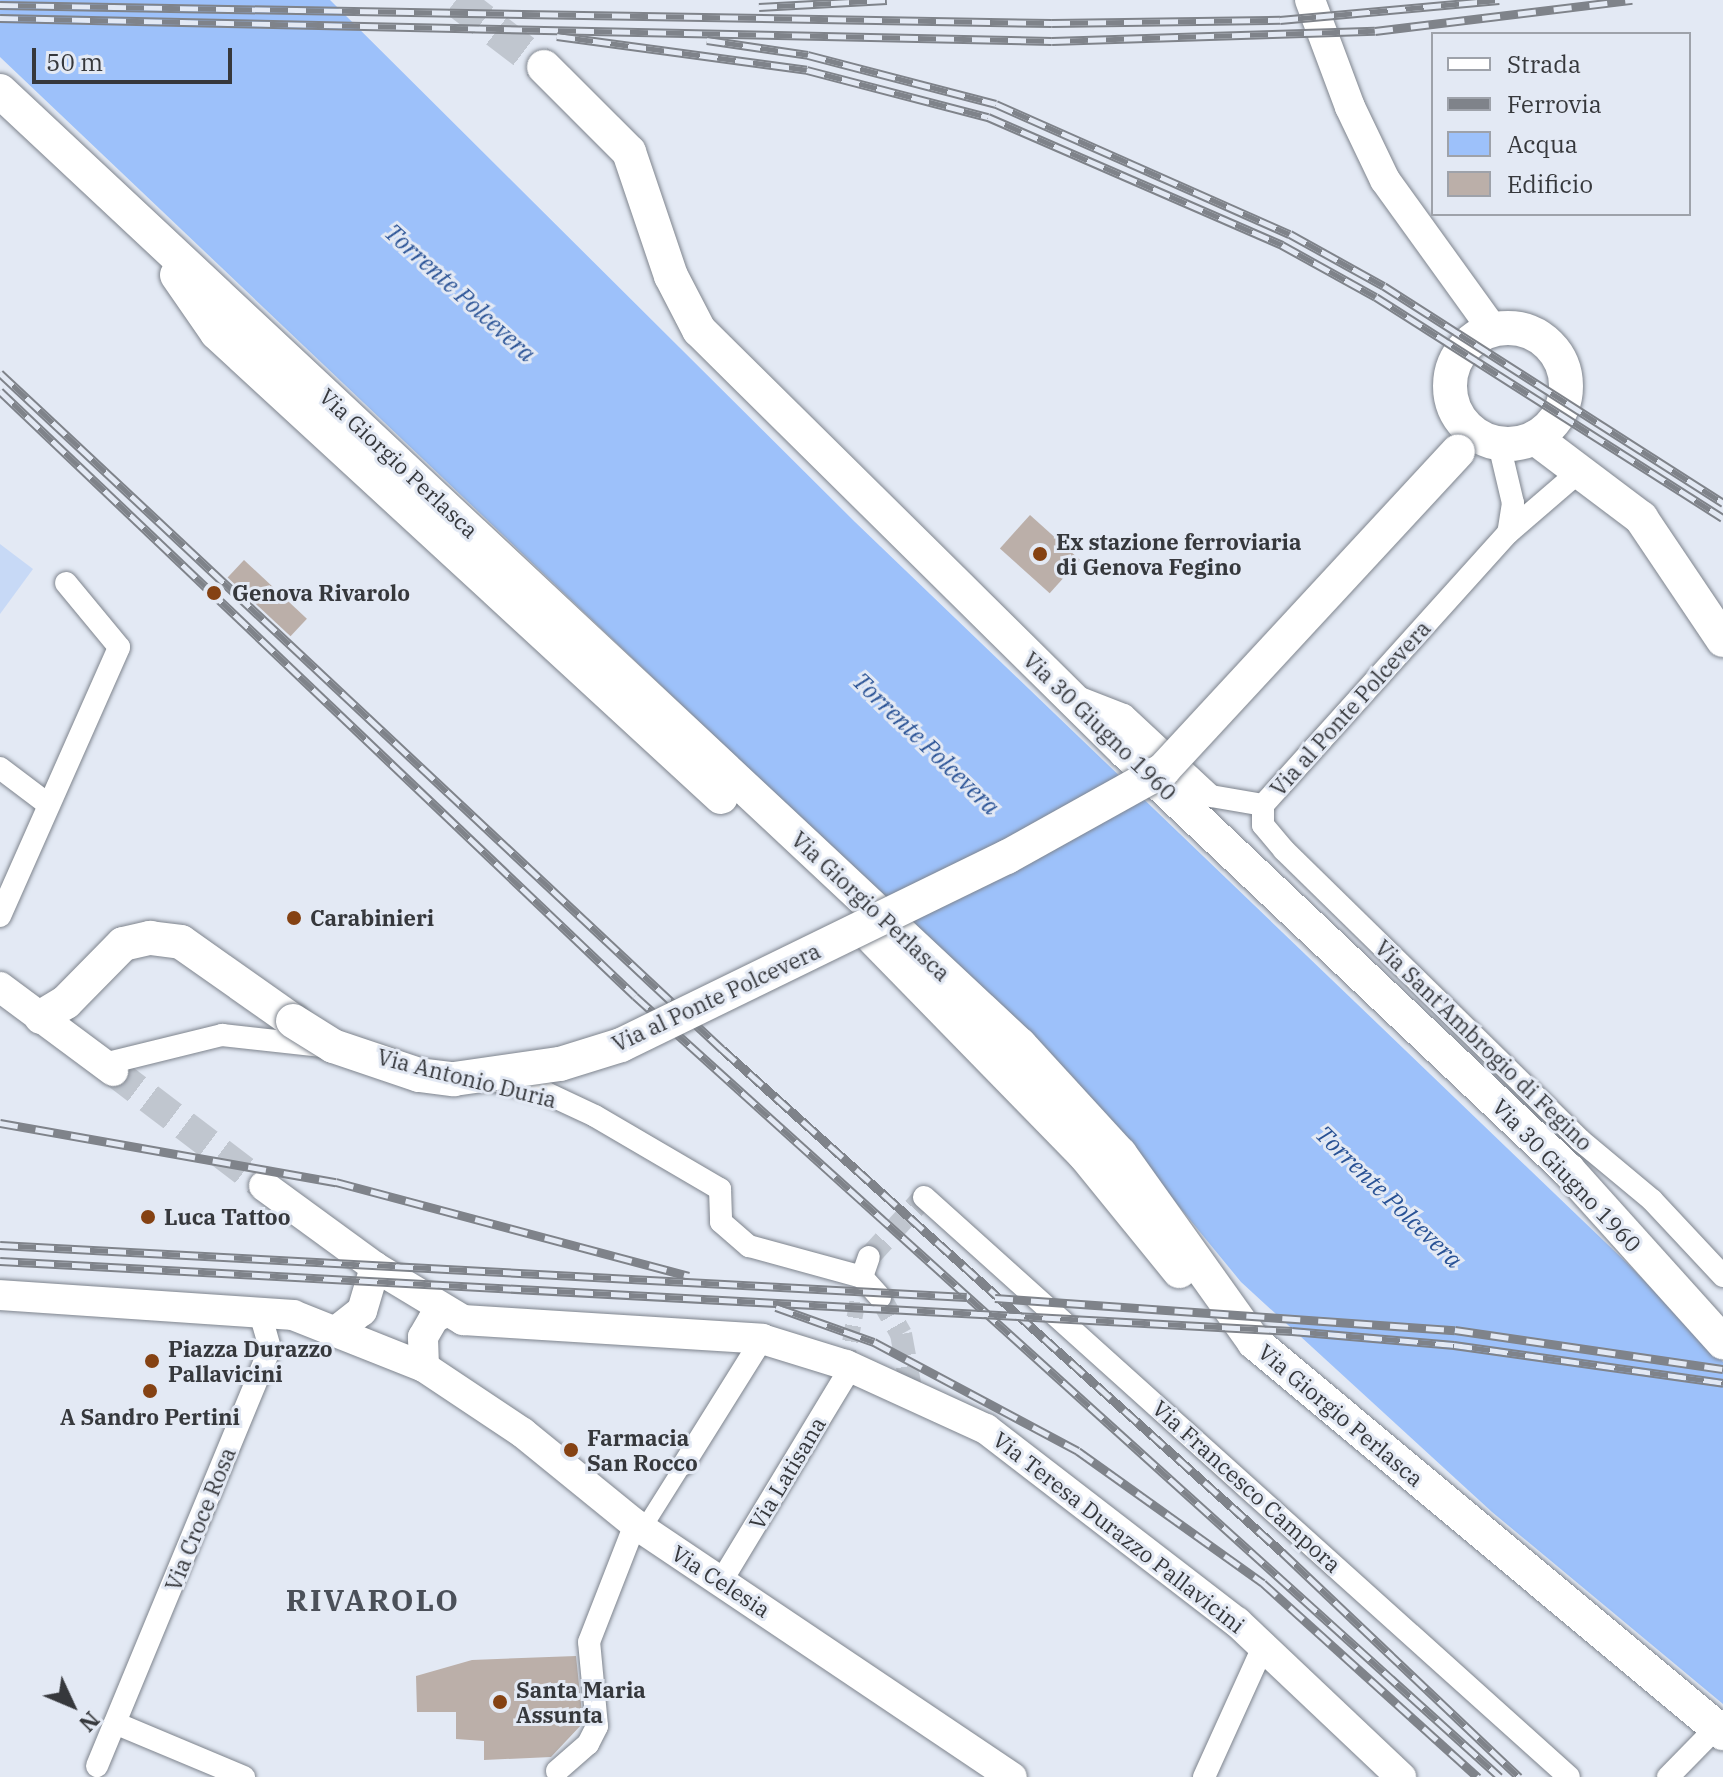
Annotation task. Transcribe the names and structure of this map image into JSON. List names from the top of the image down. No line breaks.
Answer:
{"streets":{"main road":["Via Giorgio Perlasca","Via al Ponte Polcevera","Via 30 Giugno 1960","Via Teresa Durazzo Pallavicini","Via Celesia"],"street":["Via Sant'Ambrogio di Fegino","Via Antonio Duria","Via Latisana","Via Francesco Campora","Via Croce Rosa"]},"crossings":[["Via al Ponte Polcevera","Via 30 Giugno 1960"],["Via al Ponte Polcevera","Via Sant'Ambrogio di Fegino"],["Via Latisana","Via Teresa Durazzo Pallavicini"],["Via Latisana","Via Celesia"]],"districts":["RIVAROLO"],"water":["Torrente Polcevera"],"places":["Ex stazione ferroviaria di Genova Fegino","Genova Rivarolo","Carabinieri","Luca Tattoo","Piazza Durazzo Pallavicini","A Sandro Pertini","Farmacia San Rocco","Santa Maria Assunta"],"legend":["Strada","Ferrovia","Acqua","Edificio"],"scale_bar":"50 m","north":"bottom right"}
